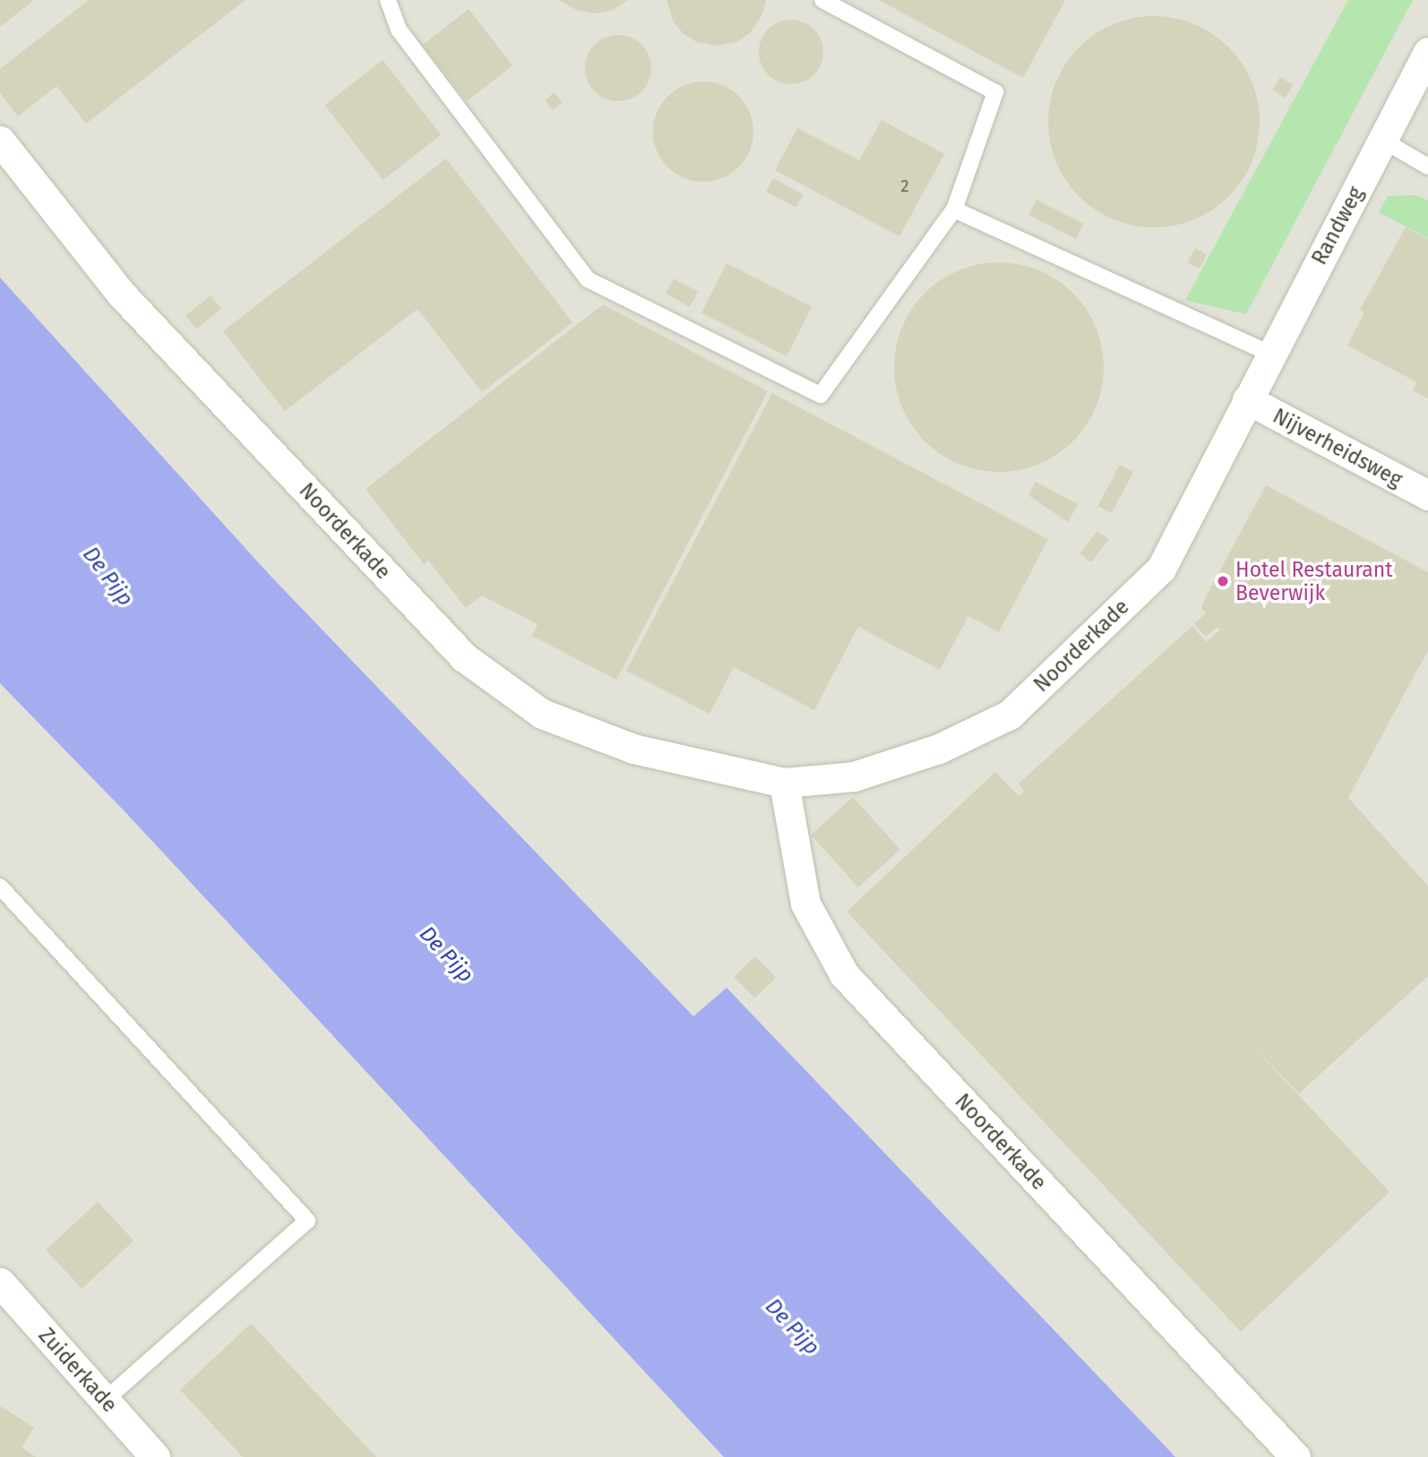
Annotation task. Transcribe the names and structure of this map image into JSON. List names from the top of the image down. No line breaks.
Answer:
{"streets":{"street":["Randweg","Nijverheidsweg","Noorderkade","Zuiderkade"]},"crossings":[["Randweg","Nijverheidsweg"],["Randweg","Noorderkade"],["Nijverheidsweg","Noorderkade"]],"water":["De Pijp"],"places":["Hotel Restaurant Beverwijk"],"house_numbers":["2"]}
